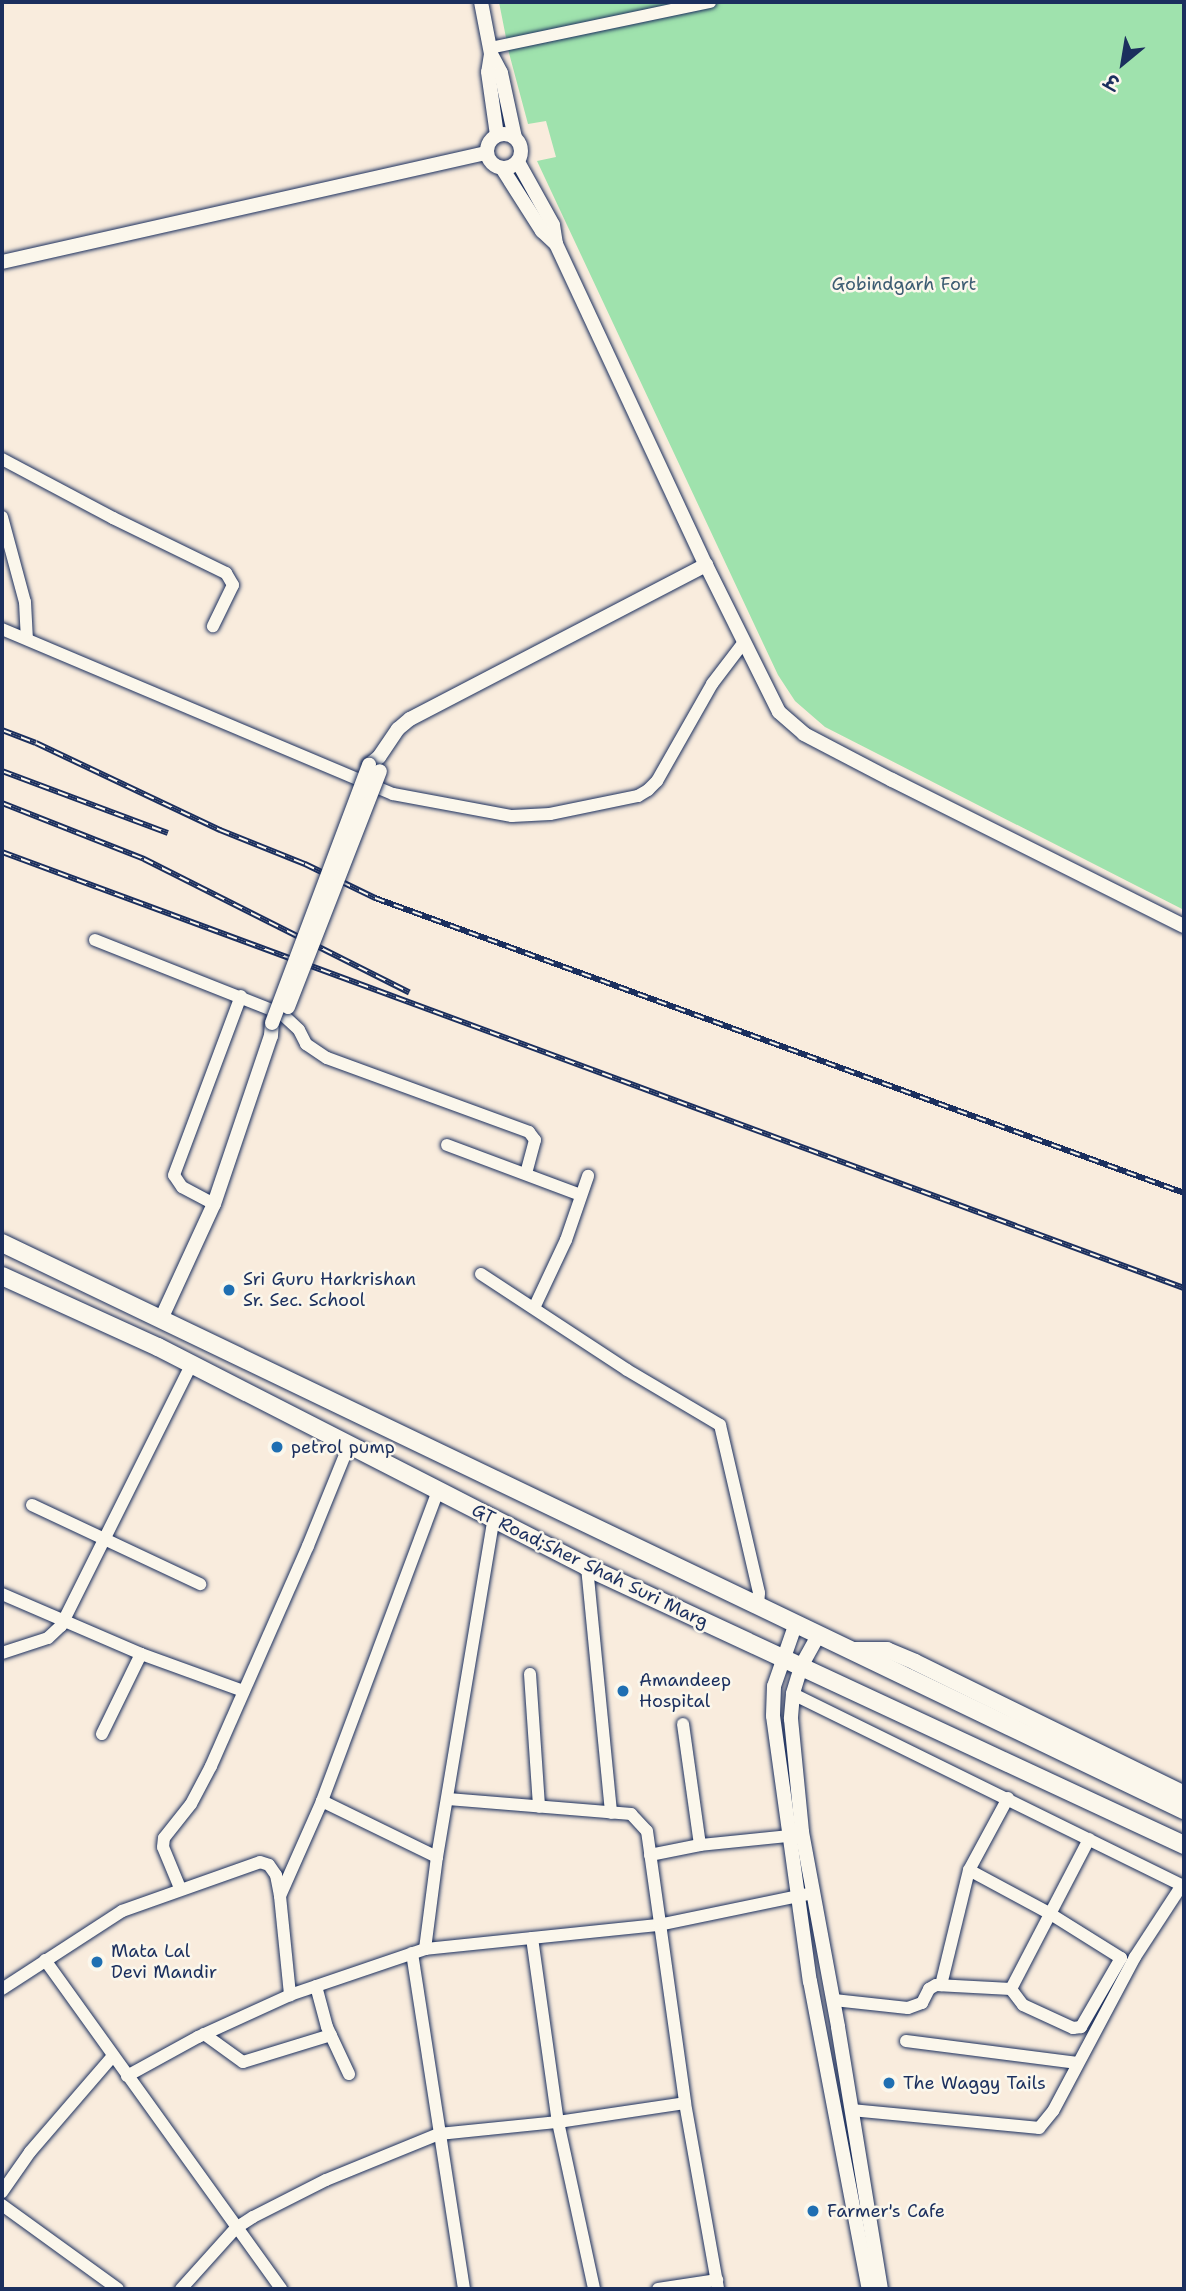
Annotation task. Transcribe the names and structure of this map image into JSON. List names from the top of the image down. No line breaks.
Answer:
{"streets":{"main road":["GT Road;Sher Shah Suri Marg"]},"parks":["Gobindgarh Fort"],"places":["Sri Guru Harkrishan Sr. Sec. School","petrol pump","Amandeep Hospital","Mata Lal Devi Mandir","The Waggy Tails","Farmer's Cafe"],"north":"bottom left"}
